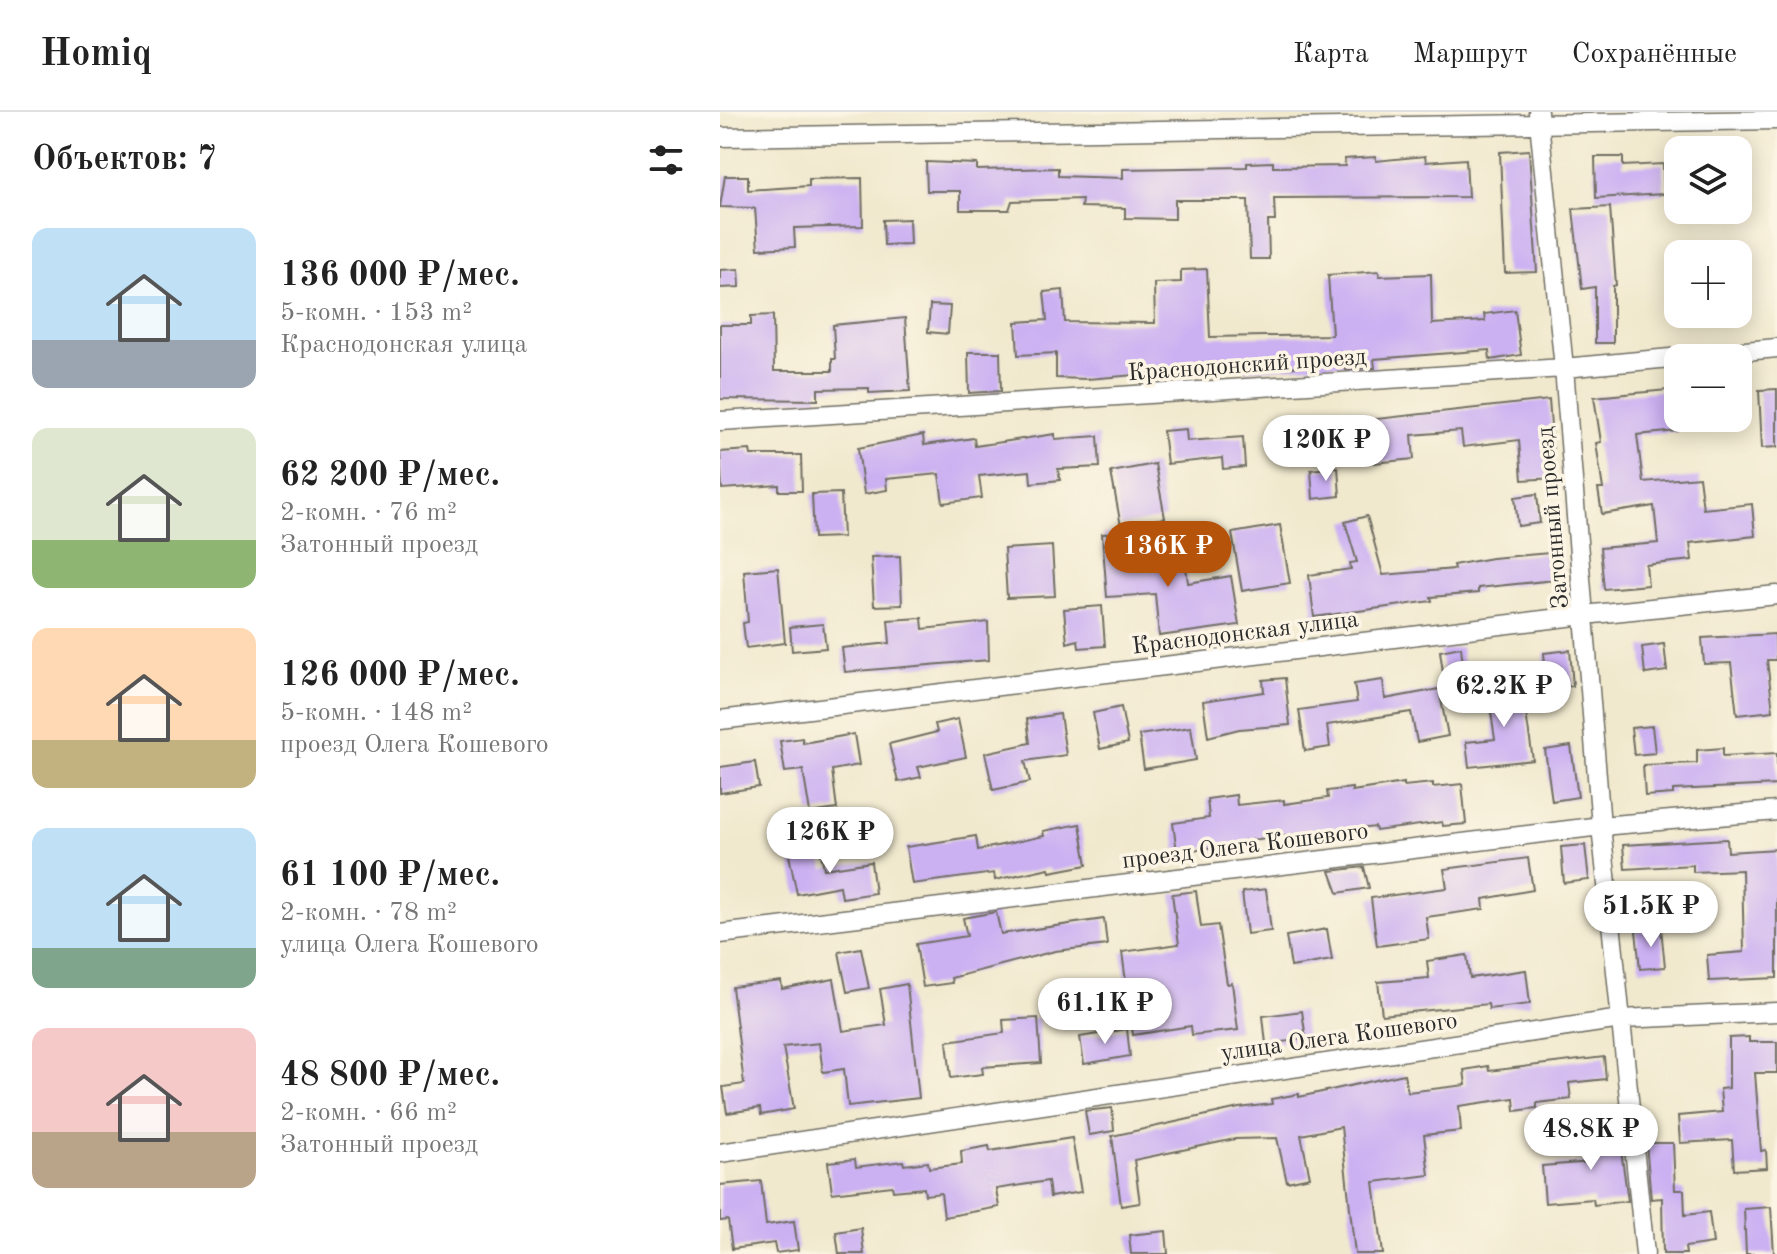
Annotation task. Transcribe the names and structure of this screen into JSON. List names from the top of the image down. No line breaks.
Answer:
{"streets":{"street":["Краснодонский проезд","Затонный проезд","Краснодонская улица","проезд Олега Кошевого","улица Олега Кошевого"]},"crossings":[["Краснодонский проезд","Затонный проезд"],["Затонный проезд","Краснодонская улица"],["Затонный проезд","проезд Олега Кошевого"],["Затонный проезд","улица Олега Кошевого"]],"page":{"header":"Homiq","nav":["Карта","Маршрут","Сохранённые"],"heading":"Объектов: 7","map_buttons":["+","−"],"list":[{"name":"136 000 ₽/мес.","note":"5-комн. · 153 m² · Краснодонская улица"},{"name":"62 200 ₽/мес.","note":"2-комн. · 76 m² · Затонный проезд"},{"name":"126 000 ₽/мес.","note":"5-комн. · 148 m² · проезд Олега Кошевого"},{"name":"61 100 ₽/мес.","note":"2-комн. · 78 m² · улица Олега Кошевого"},{"name":"48 800 ₽/мес.","note":"2-комн. · 66 m² · Затонный проезд"}],"price":["120K ₽","136K ₽","62.2K ₽","126K ₽","51.5K ₽","61.1K ₽","48.8K ₽"]}}
